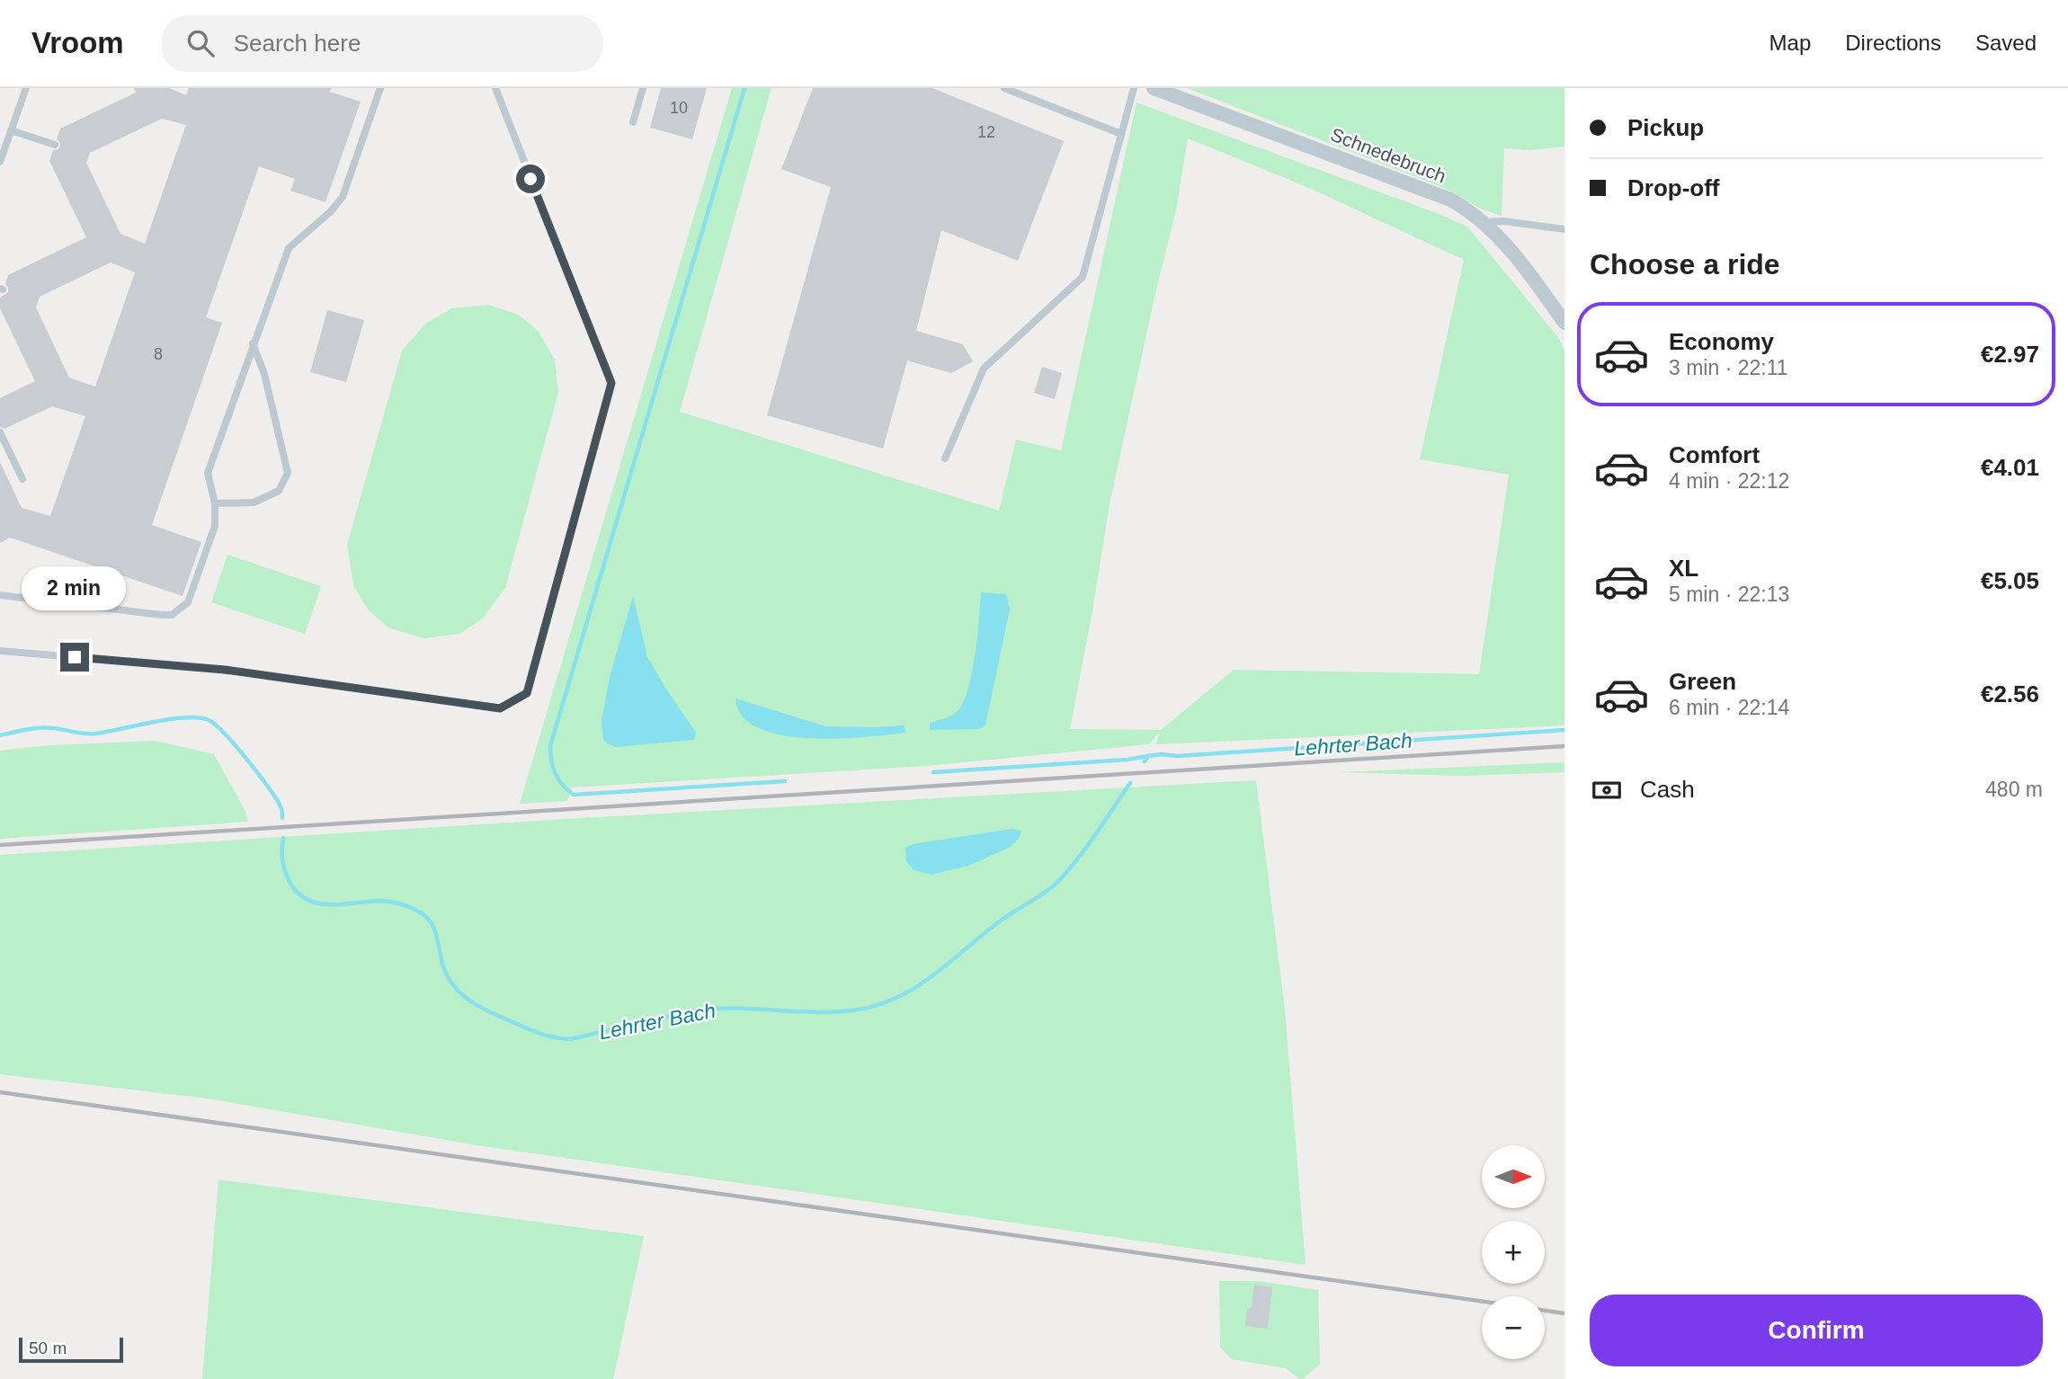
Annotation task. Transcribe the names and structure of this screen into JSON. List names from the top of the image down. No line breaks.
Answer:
{"streets":{"street":["Schnedebruch"]},"water":["Lehrter Bach"],"house_numbers":["10","12","8"],"scale_bar":"50 m","north":"right","page":{"header":"Vroom","search":"Search here","nav":["Map","Directions","Saved"],"banner":["Pickup","Drop-off"],"heading":"Choose a ride","list":[{"name":"Economy","note":"3 min · 22:11","value":"€2.97"},{"name":"Comfort","note":"4 min · 22:12","value":"€4.01"},{"name":"XL","note":"5 min · 22:13","value":"€5.05"},{"name":"Green","note":"6 min · 22:14","value":"€2.56"}],"bubble":"2 min","pay":["Cash","480 m"],"map_buttons":["+","−"],"buttons":"Confirm","scale":"50 m"}}
